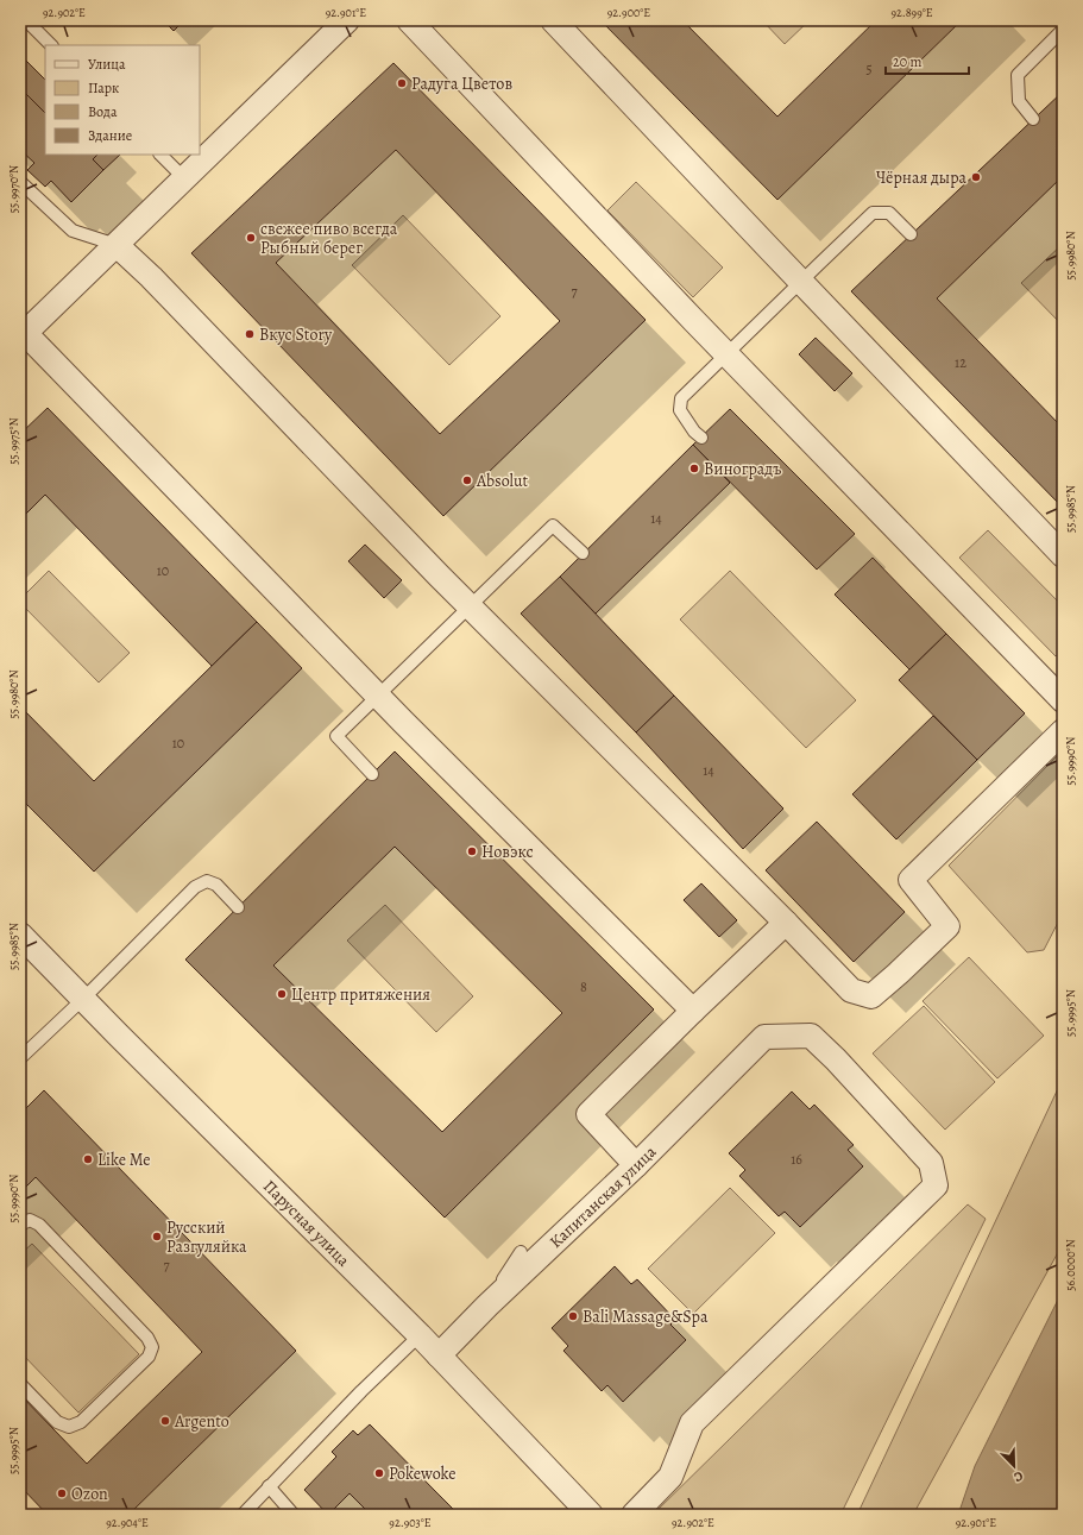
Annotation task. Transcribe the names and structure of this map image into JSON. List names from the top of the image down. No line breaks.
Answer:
{"streets":{"street":["Капитанская улица","Парусная улица"]},"crossings":[["Капитанская улица","Парусная улица"]],"places":["Радуга Цветов","Чёрная дыра","свежее пиво всегда Рыбный берег","Вкус Story","Виноградъ","Absolut","Новэкс","Центр притяжения","Like Me","Русский Разгуляйка","Bali Massage&Spa","Argento","Pokewoke","Ozon"],"house_numbers":["5","7","12","14","10","10","14","8","16","7"],"legend":["Улица","Парк","Вода","Здание"],"scale_bar":"20 m","north":"bottom right","coordinates":["92.902°E","92.901°E","92.900°E","92.899°E","55.9970°N","55.9980°N","55.9975°N","55.9985°N","55.9990°N","55.9995°N","56.0000°N","92.904°E","92.903°E"]}
